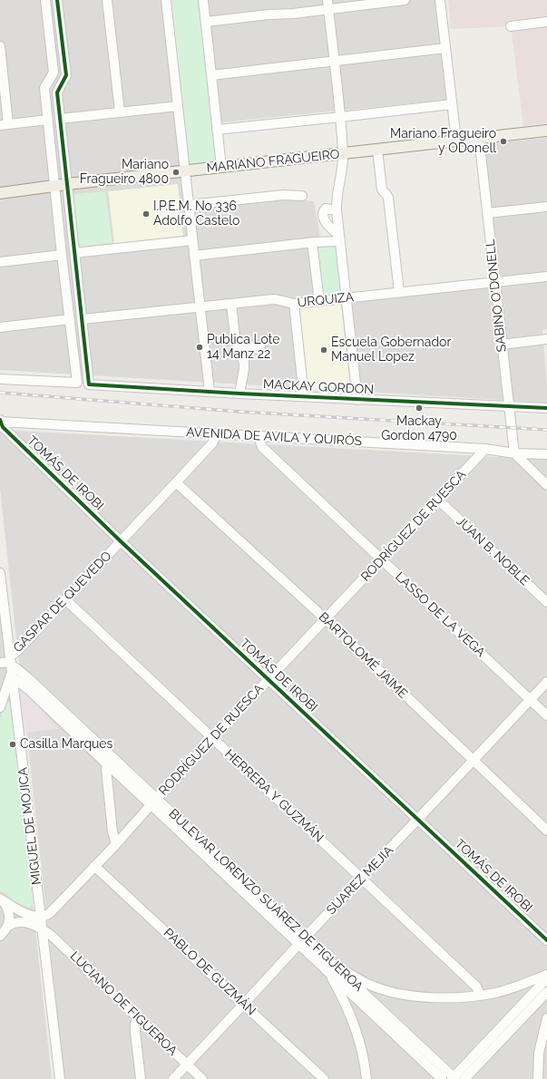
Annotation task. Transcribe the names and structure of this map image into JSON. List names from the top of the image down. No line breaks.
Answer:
{"streets":{"main road":["MARIANO FRAGUEIRO"],"street":["SABINO O'DONELL","URQUIZA","MACKAY GORDON","AVENIDA DE AVILA Y QUIRÓS","TOMÁS DE IROBI","RODRÍGUEZ DE RUESCA","JUAN B. NOBLE","GASPAR DE QUEVEDO","LASSO DE LA VEGA","BARTOLOMÉ JAIME","HERRERA Y GUZMÁN","MIGUEL DE MOJICA","SUAREZ MEJIA","BULEVAR LORENZO SUÁREZ DE FIGUEROA","PABLO DE GUZMÁN","LUCIANO DE FIGUEROA"]},"crossings":[["MARIANO FRAGUEIRO","SABINO O'DONELL"],["SABINO O'DONELL","URQUIZA"],["SABINO O'DONELL","MACKAY GORDON"],["SABINO O'DONELL","AVENIDA DE AVILA Y QUIRÓS"],["URQUIZA","MACKAY GORDON"],["AVENIDA DE AVILA Y QUIRÓS","TOMÁS DE IROBI"],["AVENIDA DE AVILA Y QUIRÓS","RODRÍGUEZ DE RUESCA"],["AVENIDA DE AVILA Y QUIRÓS","GASPAR DE QUEVEDO"],["AVENIDA DE AVILA Y QUIRÓS","LASSO DE LA VEGA"],["TOMÁS DE IROBI","RODRÍGUEZ DE RUESCA"],["TOMÁS DE IROBI","GASPAR DE QUEVEDO"],["TOMÁS DE IROBI","SUAREZ MEJIA"],["RODRÍGUEZ DE RUESCA","JUAN B. NOBLE"],["RODRÍGUEZ DE RUESCA","LASSO DE LA VEGA"],["RODRÍGUEZ DE RUESCA","BARTOLOMÉ JAIME"],["RODRÍGUEZ DE RUESCA","HERRERA Y GUZMÁN"],["RODRÍGUEZ DE RUESCA","MIGUEL DE MOJICA"],["RODRÍGUEZ DE RUESCA","BULEVAR LORENZO SUÁREZ DE FIGUEROA"],["RODRÍGUEZ DE RUESCA","PABLO DE GUZMÁN"],["GASPAR DE QUEVEDO","BARTOLOMÉ JAIME"],["GASPAR DE QUEVEDO","HERRERA Y GUZMÁN"],["GASPAR DE QUEVEDO","MIGUEL DE MOJICA"],["GASPAR DE QUEVEDO","BULEVAR LORENZO SUÁREZ DE FIGUEROA"],["LASSO DE LA VEGA","SUAREZ MEJIA"],["BARTOLOMÉ JAIME","SUAREZ MEJIA"],["HERRERA Y GUZMÁN","SUAREZ MEJIA"],["MIGUEL DE MOJICA","BULEVAR LORENZO SUÁREZ DE FIGUEROA"],["MIGUEL DE MOJICA","LUCIANO DE FIGUEROA"],["SUAREZ MEJIA","BULEVAR LORENZO SUÁREZ DE FIGUEROA"],["SUAREZ MEJIA","PABLO DE GUZMÁN"],["SUAREZ MEJIA","LUCIANO DE FIGUEROA"]],"places":["Mariano Fragueiro y ODonell","Mariano Fragueiro 4800","I.P.E.M. No 336 Adolfo Castelo","Publica Lote 14 Manz 22","Escuela Gobernador Manuel Lopez","Mackay Gordon 4790","Casilla Marques"]}
